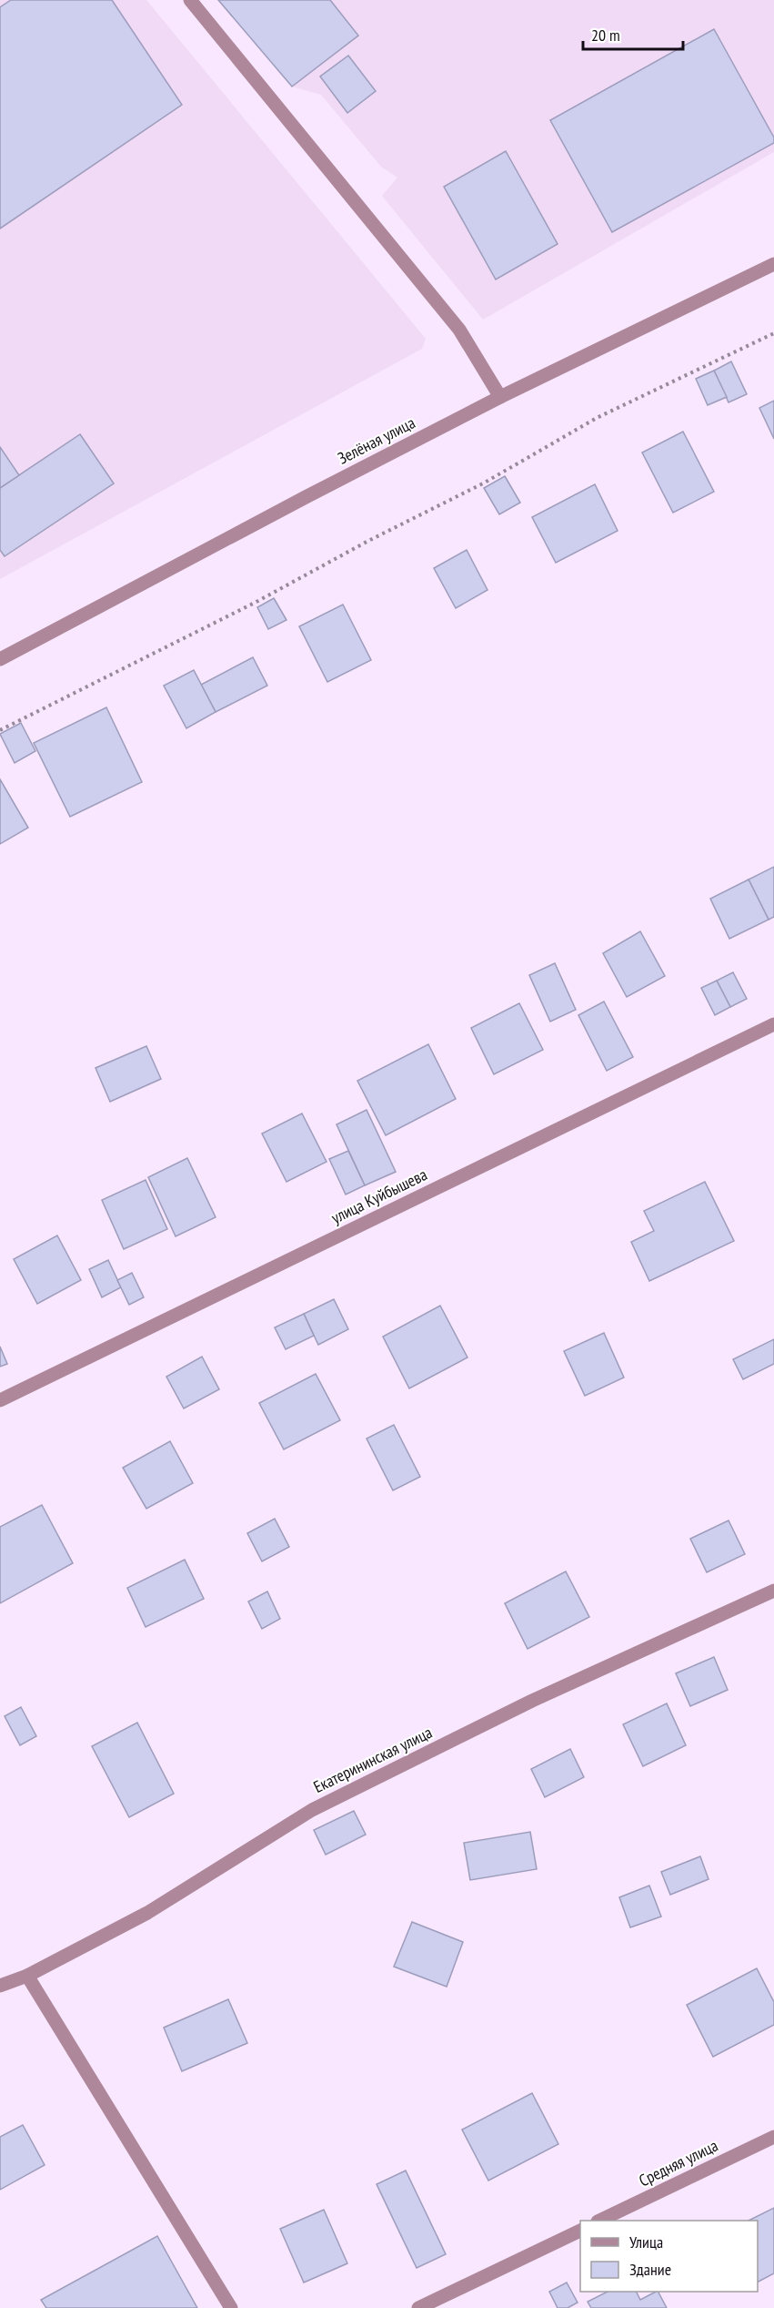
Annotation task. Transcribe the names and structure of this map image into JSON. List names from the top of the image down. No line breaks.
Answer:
{"streets":{"street":["Зелёная улица","улица Куйбышева","Екатерининская улица","Средняя улица"]},"legend":["Улица","Здание"],"scale_bar":"20 m"}
